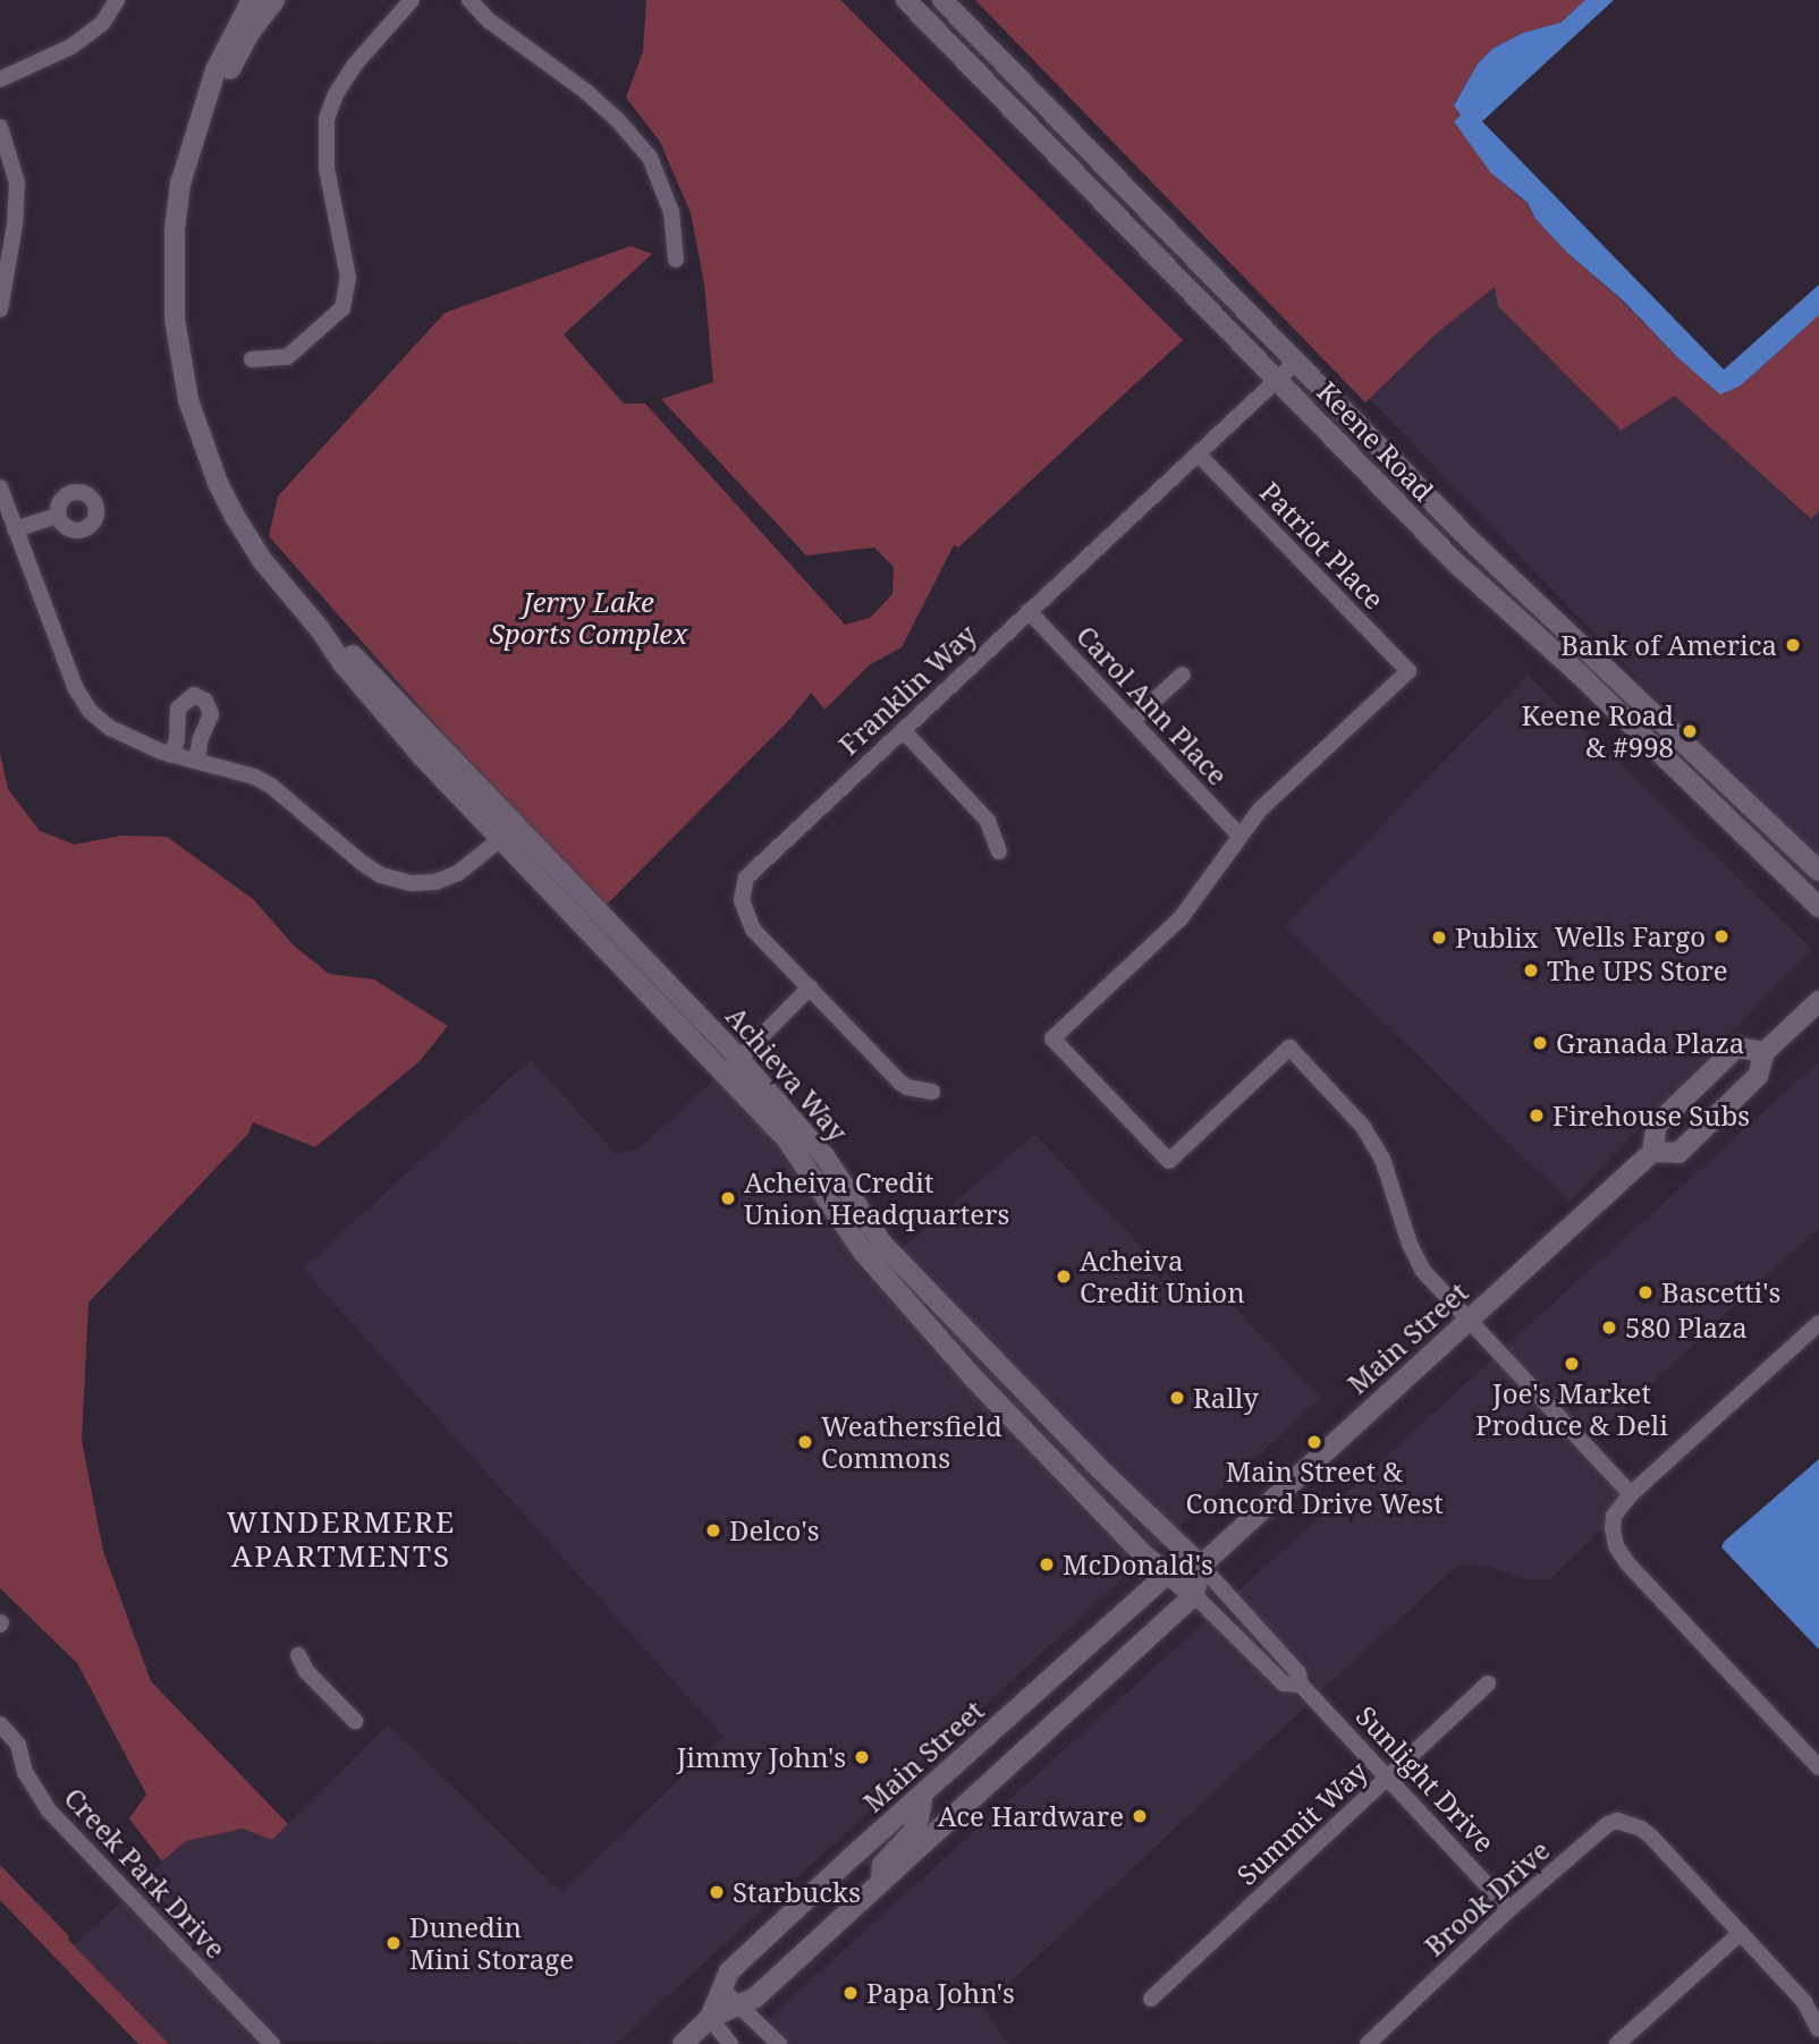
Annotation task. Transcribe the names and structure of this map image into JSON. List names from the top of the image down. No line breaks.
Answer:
{"streets":{"main road":["Keene Road","Achieva Way","Main Street"],"street":["Patriot Place","Franklin Way","Carol Ann Place","Sunlight Drive","Summit Way","Creek Park Drive","Brook Drive"]},"crossings":[["Keene Road","Franklin Way"],["Patriot Place","Franklin Way"],["Patriot Place","Carol Ann Place"],["Franklin Way","Carol Ann Place"],["Achieva Way","Main Street"],["Achieva Way","Sunlight Drive"],["Main Street","Sunlight Drive"],["Sunlight Drive","Summit Way"],["Sunlight Drive","Brook Drive"]],"districts":["WINDERMERE APARTMENTS"],"parks":["Jerry Lake Sports Complex"],"places":["Bank of America","Keene Road & #998","Wells Fargo","Publix","The UPS Store","Granada Plaza","Firehouse Subs","Acheiva Credit Union Headquarters","Acheiva Credit Union","Bascetti's","580 Plaza","Joe's Market Produce & Deli","Rally","Weathersfield Commons","Main Street & Concord Drive West","Delco's","McDonald's","Jimmy John's","Ace Hardware","Starbucks","Dunedin Mini Storage","Papa John's"]}
